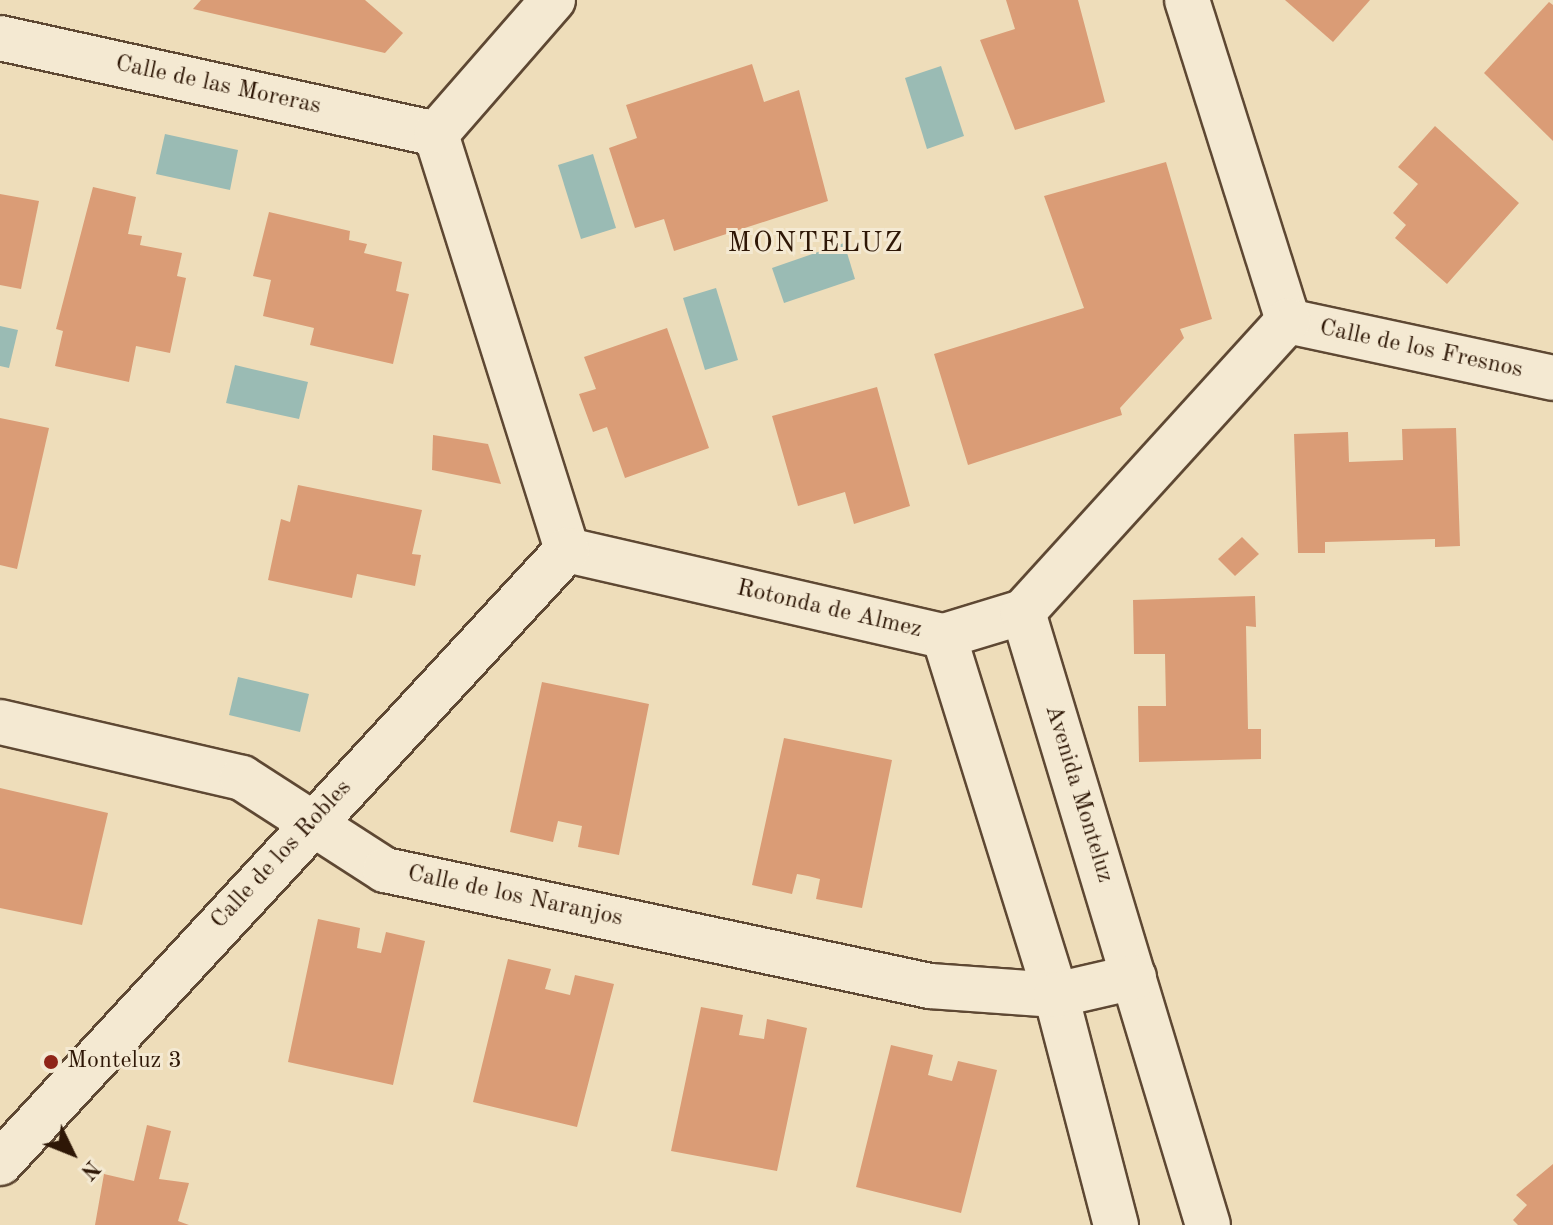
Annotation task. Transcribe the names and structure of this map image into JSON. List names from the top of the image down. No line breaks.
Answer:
{"streets":{"street":["Calle de las Moreras","Calle de los Fresnos","Rotonda de Almez","Avenida Monteluz","Calle de los Robles","Calle de los Naranjos"]},"crossings":[["Rotonda de Almez","Avenida Monteluz"],["Rotonda de Almez","Calle de los Robles"],["Calle de los Robles","Calle de los Naranjos"]],"districts":["MONTELUZ"],"places":["Monteluz 3"],"north":"bottom right"}
